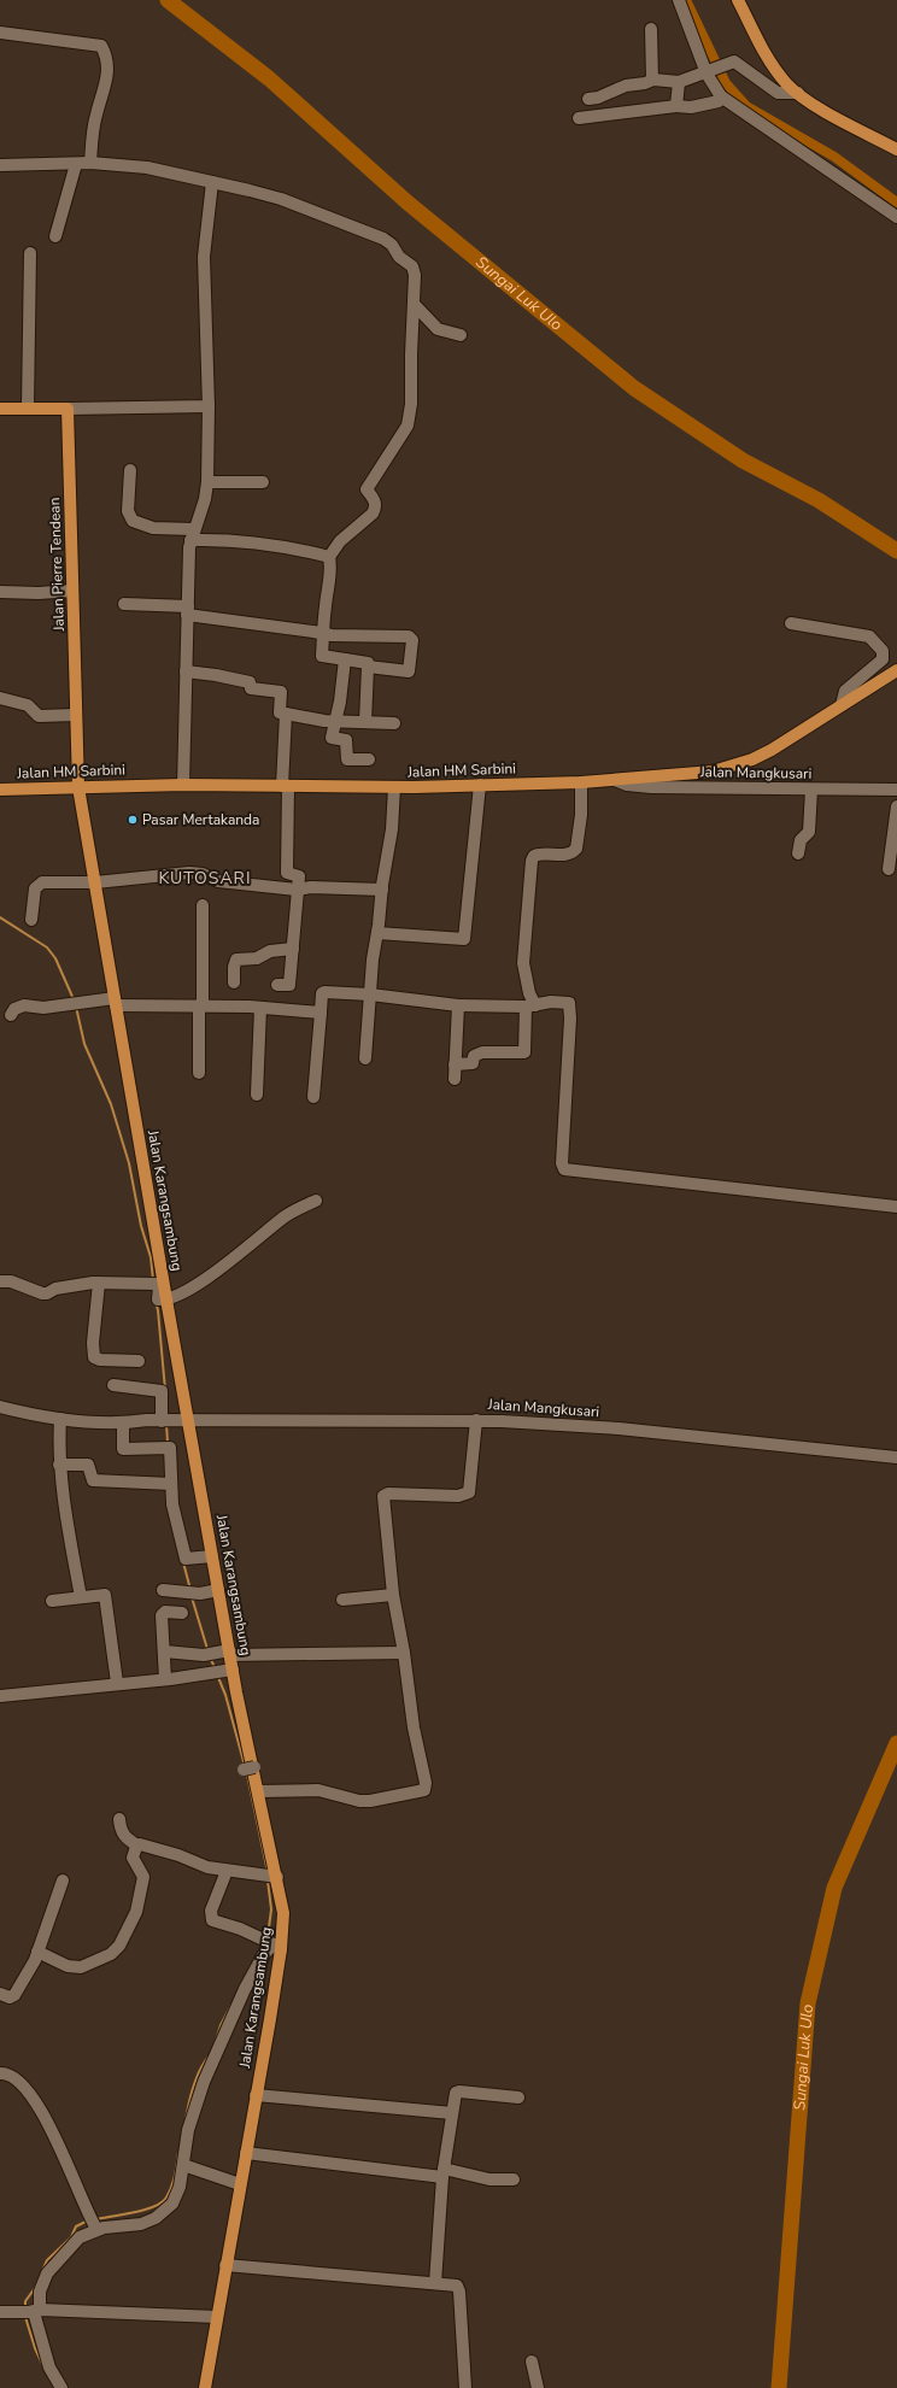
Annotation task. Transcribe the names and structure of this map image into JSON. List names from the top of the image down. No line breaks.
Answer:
{"streets":{"main road":["Jalan Pierre Tendean","Jalan HM Sarbini","Jalan Karangsambung"],"street":["Jalan Mangkusari"]},"crossings":[["Jalan Pierre Tendean","Jalan HM Sarbini"],["Jalan Pierre Tendean","Jalan Karangsambung"],["Jalan HM Sarbini","Jalan Mangkusari"],["Jalan HM Sarbini","Jalan Karangsambung"],["Jalan Mangkusari","Jalan Karangsambung"]],"districts":["KUTOSARI"],"water":["Sungai Luk Ulo"],"places":["Pasar Mertakanda"]}
